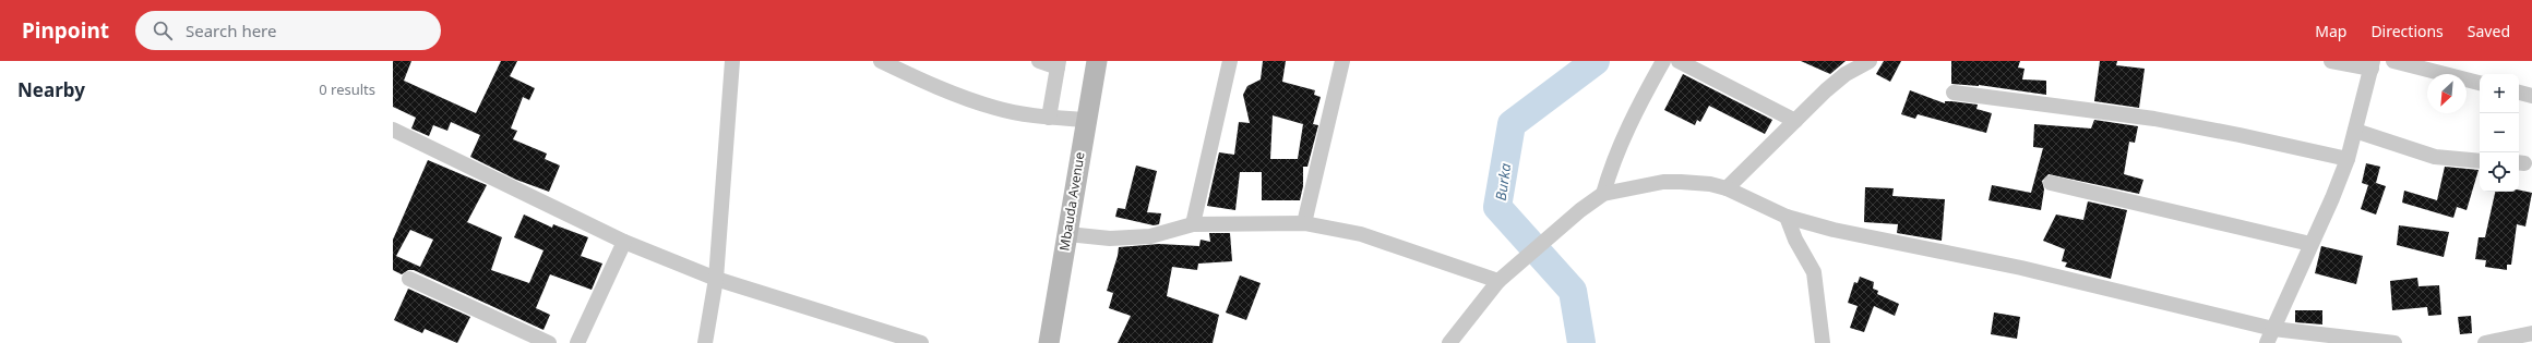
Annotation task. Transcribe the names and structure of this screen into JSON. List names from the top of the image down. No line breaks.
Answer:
{"streets":{"street":["Mbauda Avenue"]},"water":["Burka"],"north":"bottom left","page":{"header":"Pinpoint","search":"Search here","nav":["Map","Directions","Saved"],"heading":["Nearby","0 results"],"map_buttons":["+","−"]}}
